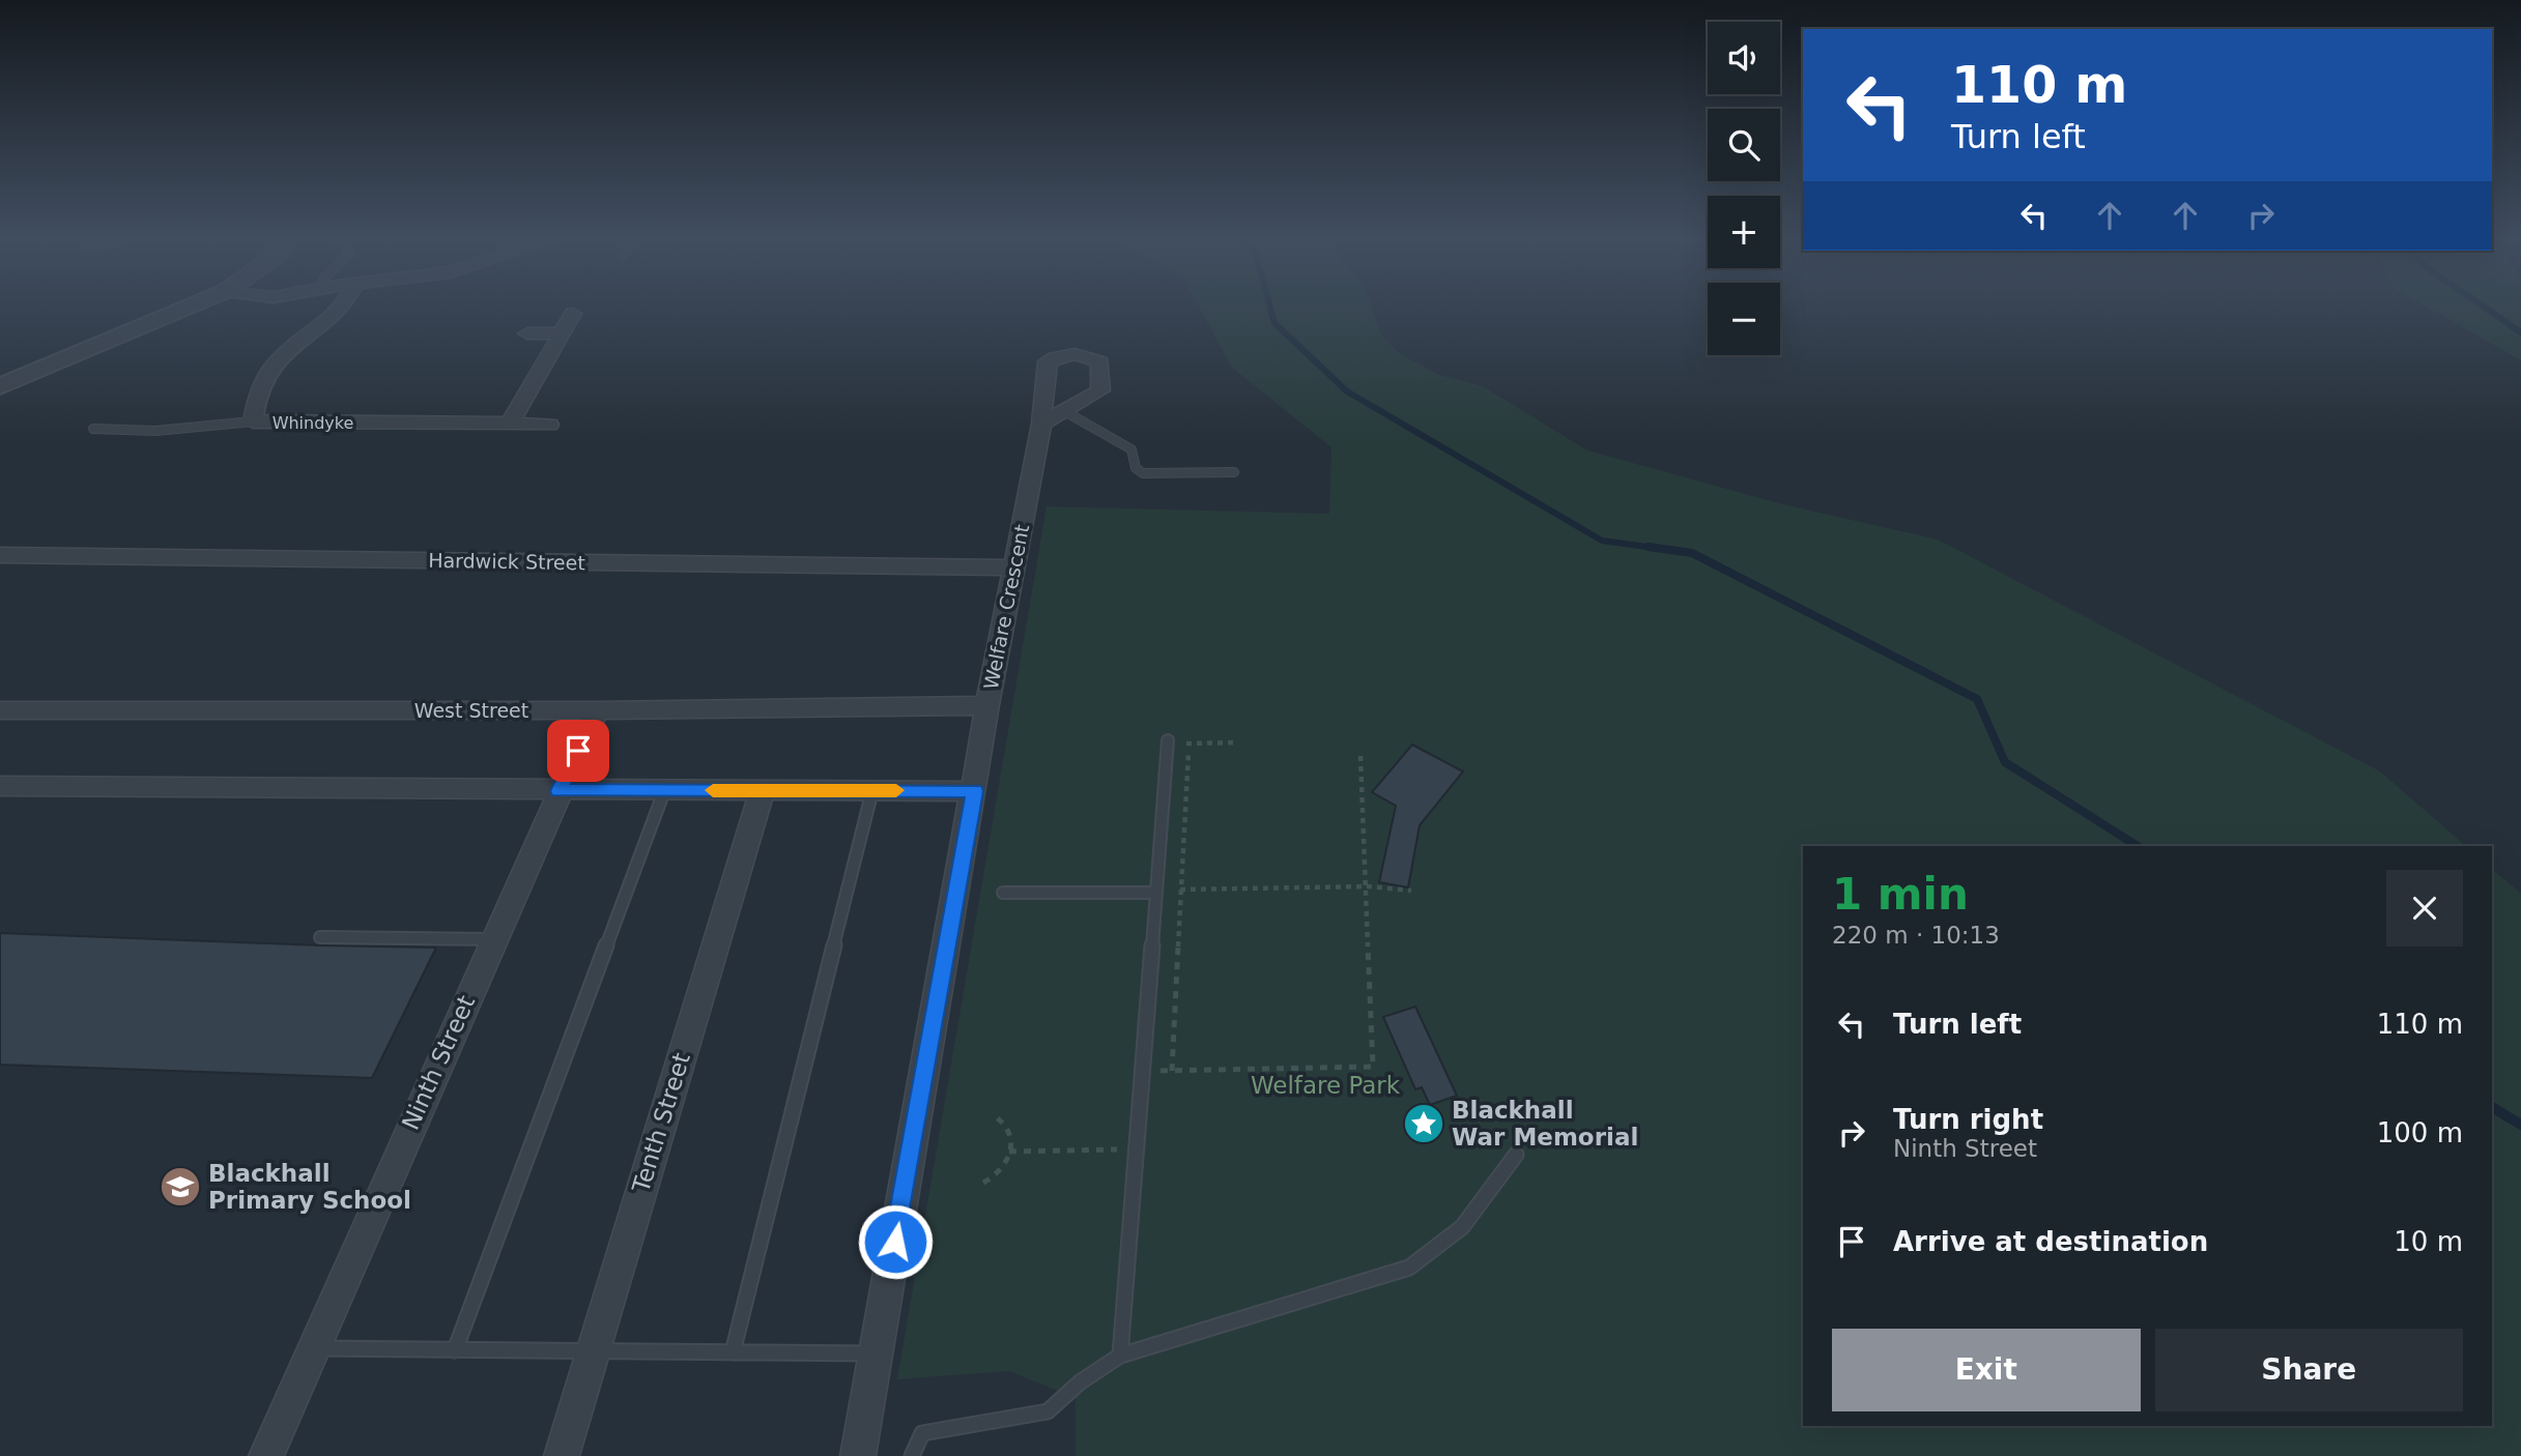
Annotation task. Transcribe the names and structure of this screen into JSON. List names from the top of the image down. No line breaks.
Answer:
{"streets":{"street":["Whindyke","Hardwick Street","Welfare Crescent","West Street","Ninth Street","Tenth Street"]},"crossings":[["Hardwick Street","Welfare Crescent"],["Welfare Crescent","West Street"],["West Street","Ninth Street"]],"parks":["Welfare Park"],"places":{"place":["Blackhall War Memorial"],"school or university":["Blackhall Primary School"]},"page":{"map_buttons":["+","−"],"turn":["110 m","Turn left"],"heading":["1 min","220 m · 10:13"],"list":[{"name":"Turn left","value":"110 m"},{"name":"Turn right","note":"Ninth Street","value":"100 m"},{"name":"Arrive at destination","value":"10 m"}],"buttons":["Exit","Share"]}}
